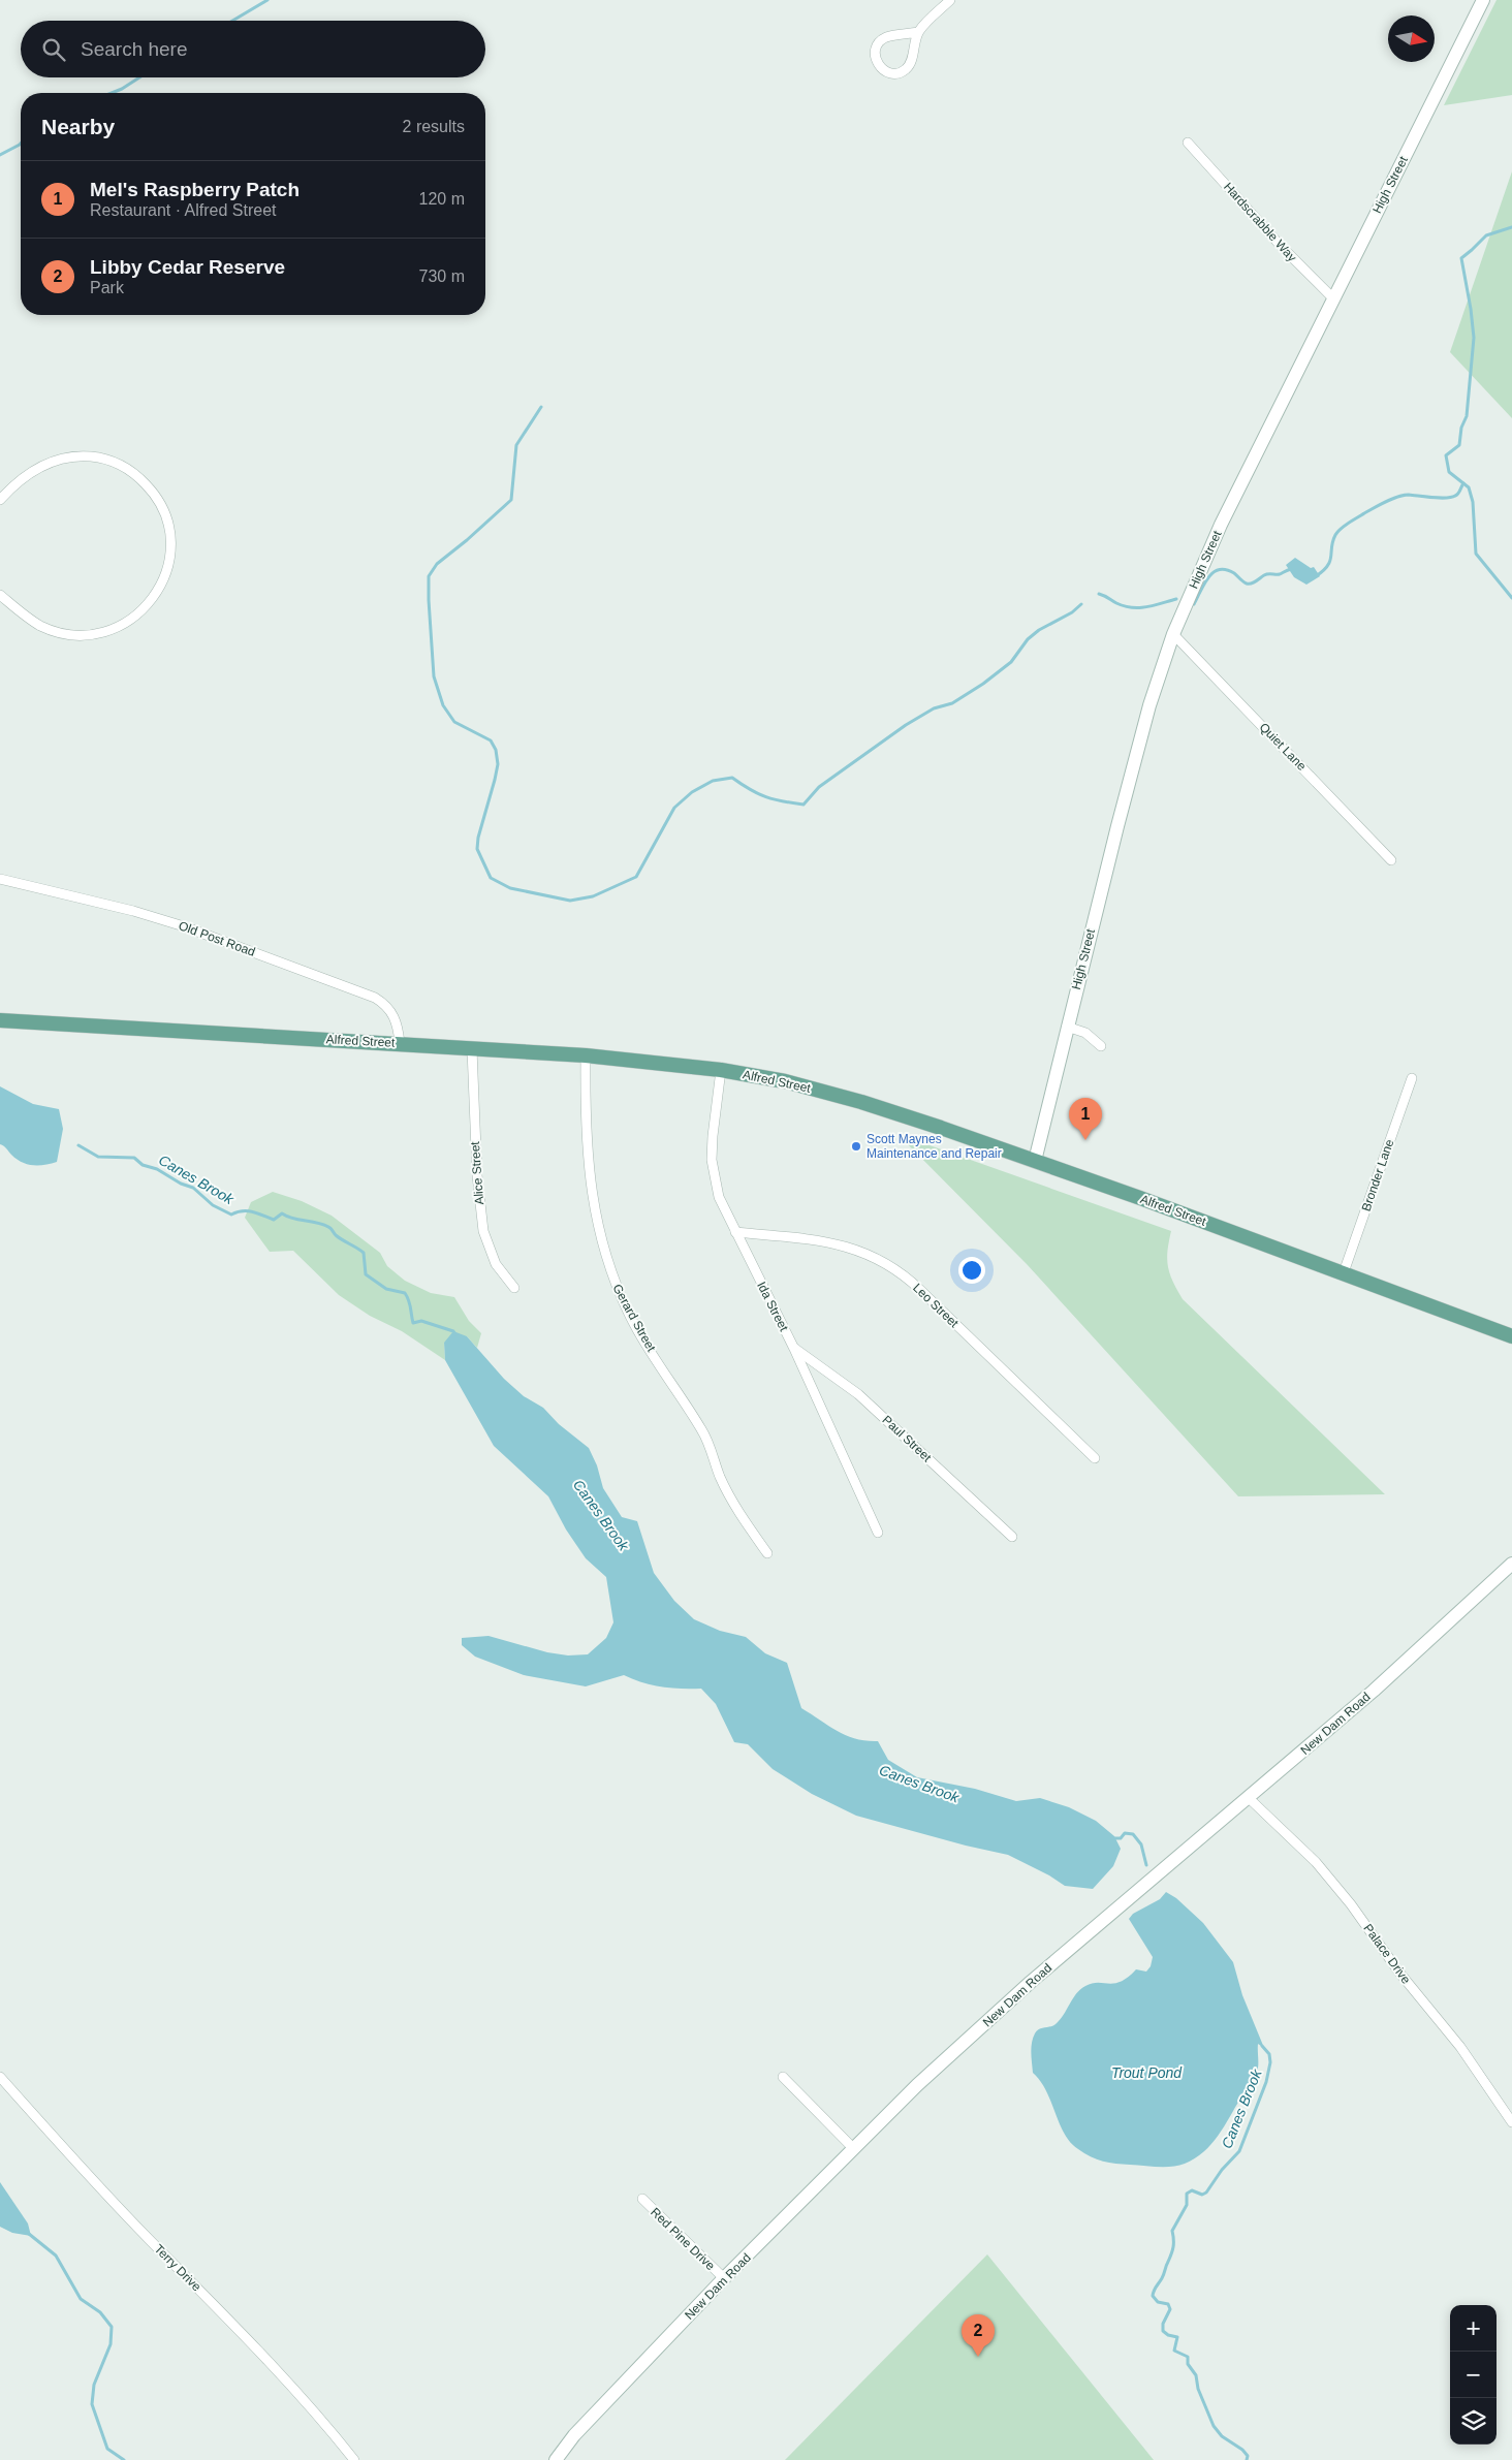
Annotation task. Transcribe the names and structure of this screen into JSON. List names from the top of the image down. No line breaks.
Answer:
{"streets":{"main road":["Alfred Street"],"street":["High Street","Hardscrabble Way","Quiet Lane","Old Post Road","Alice Street","Bronder Lane","Leo Street","Ida Street","Gerard Street","Paul Street","New Dam Road","Palace Drive","Red Pine Drive","Terry Drive"]},"crossings":[["High Street","Hardscrabble Way"],["High Street","Quiet Lane"],["High Street","Alfred Street"],["Old Post Road","Alfred Street"],["Alfred Street","Alice Street"],["Alfred Street","Bronder Lane"],["Alfred Street","Ida Street"],["Alfred Street","Gerard Street"],["Leo Street","Ida Street"],["Ida Street","Paul Street"],["New Dam Road","Palace Drive"],["New Dam Road","Red Pine Drive"]],"water":["Canes Brook","Trout Pond"],"places":["Scott Maynes Maintenance and Repair"],"north":"right","page":{"search":"Search here","heading":["Nearby","2 results"],"list":[{"mark":"1","name":"Mel's Raspberry Patch","note":"Restaurant · Alfred Street","value":"120 m"},{"mark":"2","name":"Libby Cedar Reserve","note":"Park","value":"730 m"}],"pins":["1","2"],"map_buttons":["+","−"]}}
